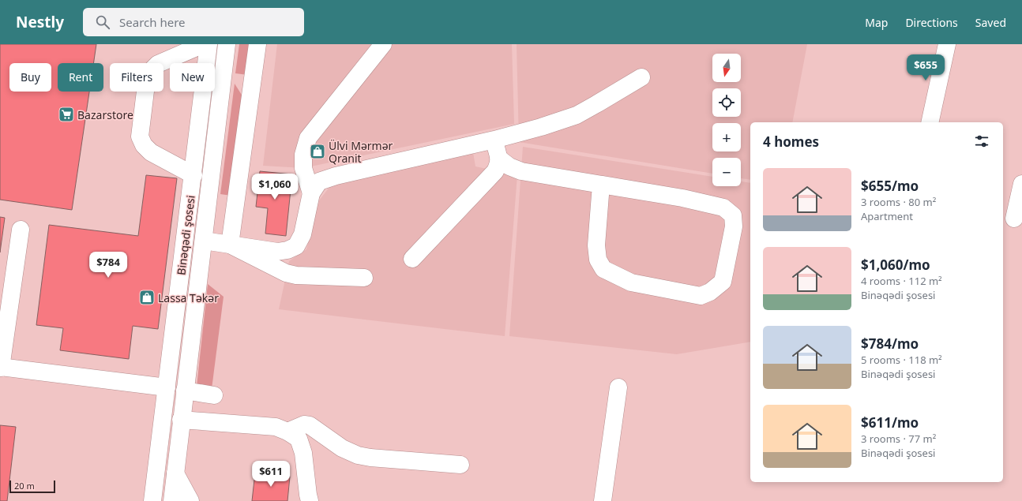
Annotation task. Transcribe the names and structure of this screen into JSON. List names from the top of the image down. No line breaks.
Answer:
{"streets":{"main road":["Binəqədi şosesi"]},"places":{"supermarket":["Bazarstore"],"shop":["Ülvi Mərmər Qranit","Lassa Təkər"]},"scale_bar":"20 m","north":"bottom","page":{"header":"Nestly","search":"Search here","nav":["Map","Directions","Saved"],"map_buttons":["+","−"],"price":["$655","$1,060","$784","$611"],"chip":["Buy","Rent","Filters","New"],"heading":"4 homes","list":[{"name":"$655/mo","note":"3 rooms · 80 m² · Apartment"},{"name":"$1,060/mo","note":"4 rooms · 112 m² · Binəqədi şosesi"},{"name":"$784/mo","note":"5 rooms · 118 m² · Binəqədi şosesi"},{"name":"$611/mo","note":"3 rooms · 77 m² · Binəqədi şosesi"}],"scale":"20 m"}}
